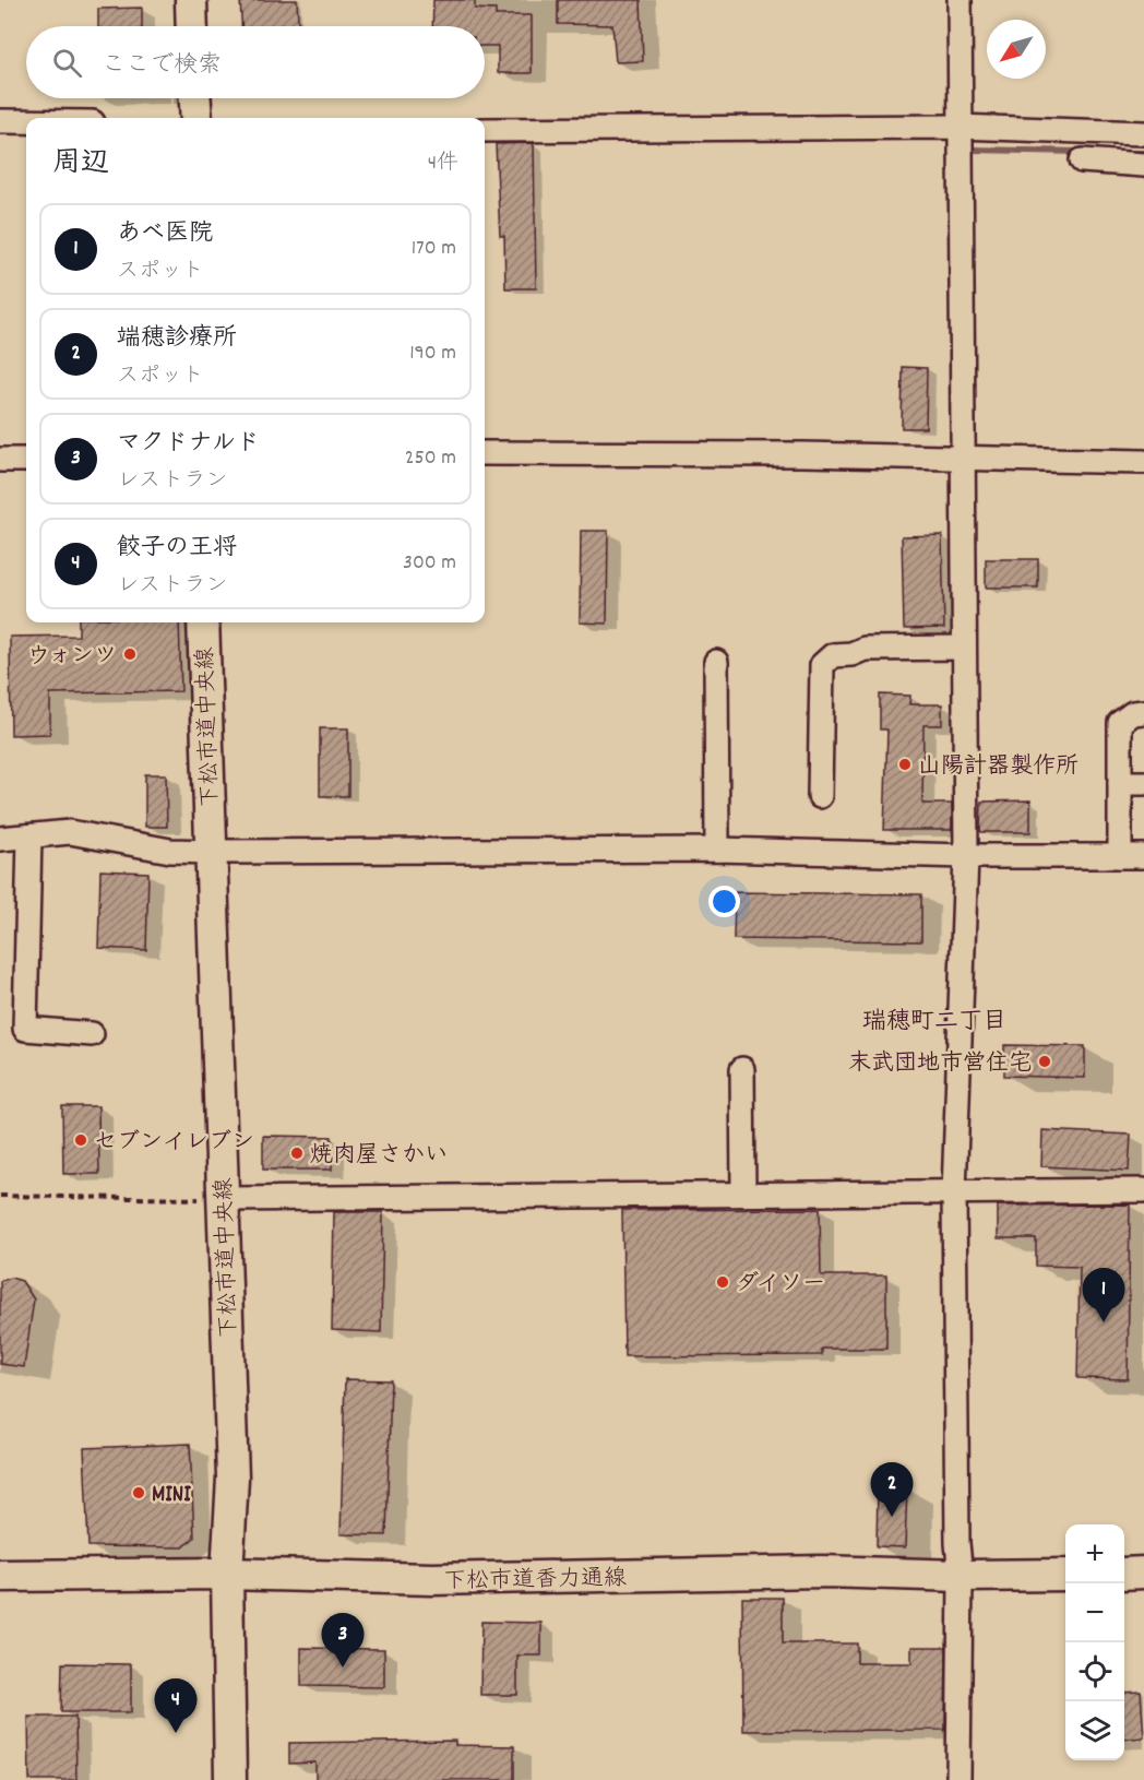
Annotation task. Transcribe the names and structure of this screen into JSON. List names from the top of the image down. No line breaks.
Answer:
{"streets":{"street":["下松市道中央線","下松市道香力通線"]},"crossings":[["下松市道中央線","下松市道香力通線"]],"districts":["瑞穂町二丁目"],"places":["ウォンツ","山陽計器製作所","末武団地市営住宅","セブンイレブン","焼肉屋さかい","ダイソー","MINI"],"north":"bottom left","page":{"search":"ここで検索","heading":["周辺","4件"],"list":[{"mark":"1","name":"あべ医院","note":"スポット","value":"170 m"},{"mark":"2","name":"端穂診療所","note":"スポット","value":"190 m"},{"mark":"3","name":"マクドナルド","note":"レストラン","value":"250 m"},{"mark":"4","name":"餃子の王将","note":"レストラン","value":"300 m"}],"pins":["1","2","3","4"],"map_buttons":["+","−"]}}
